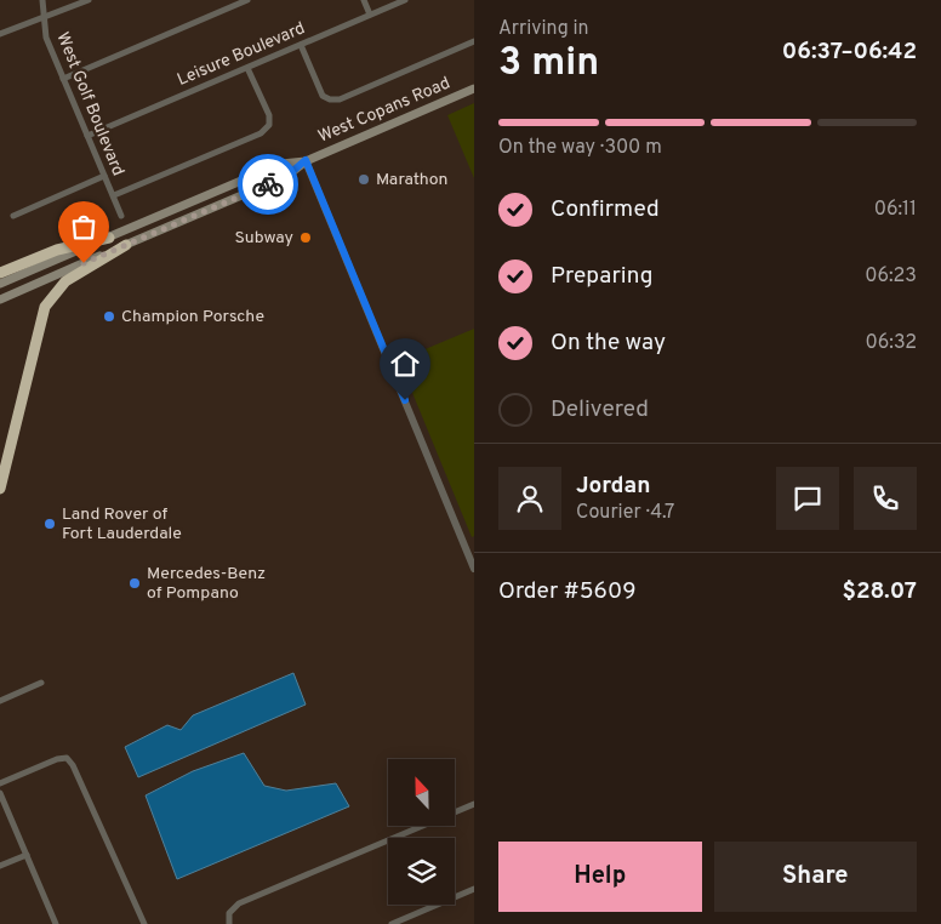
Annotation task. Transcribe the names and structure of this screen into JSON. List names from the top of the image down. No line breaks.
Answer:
{"streets":{"main road":["West Copans Road"],"street":["Leisure Boulevard","West Golf Boulevard"]},"crossings":[["Leisure Boulevard","West Golf Boulevard"]],"places":["Marathon","Subway","Champion Porsche","Land Rover of Fort Lauderdale","Mercedes-Benz of Pompano"],"north":"top","page":{"heading":["3 min","Arriving in","06:37–06:42"],"panel":["Jordan","Courier · 4.7","Order #5609","$28.07"],"bar":"On the way · 300 m","list":[["Confirmed","06:11"],["Preparing","06:23"],["On the way","06:32"],"Delivered"],"buttons":["Help","Share"]}}
